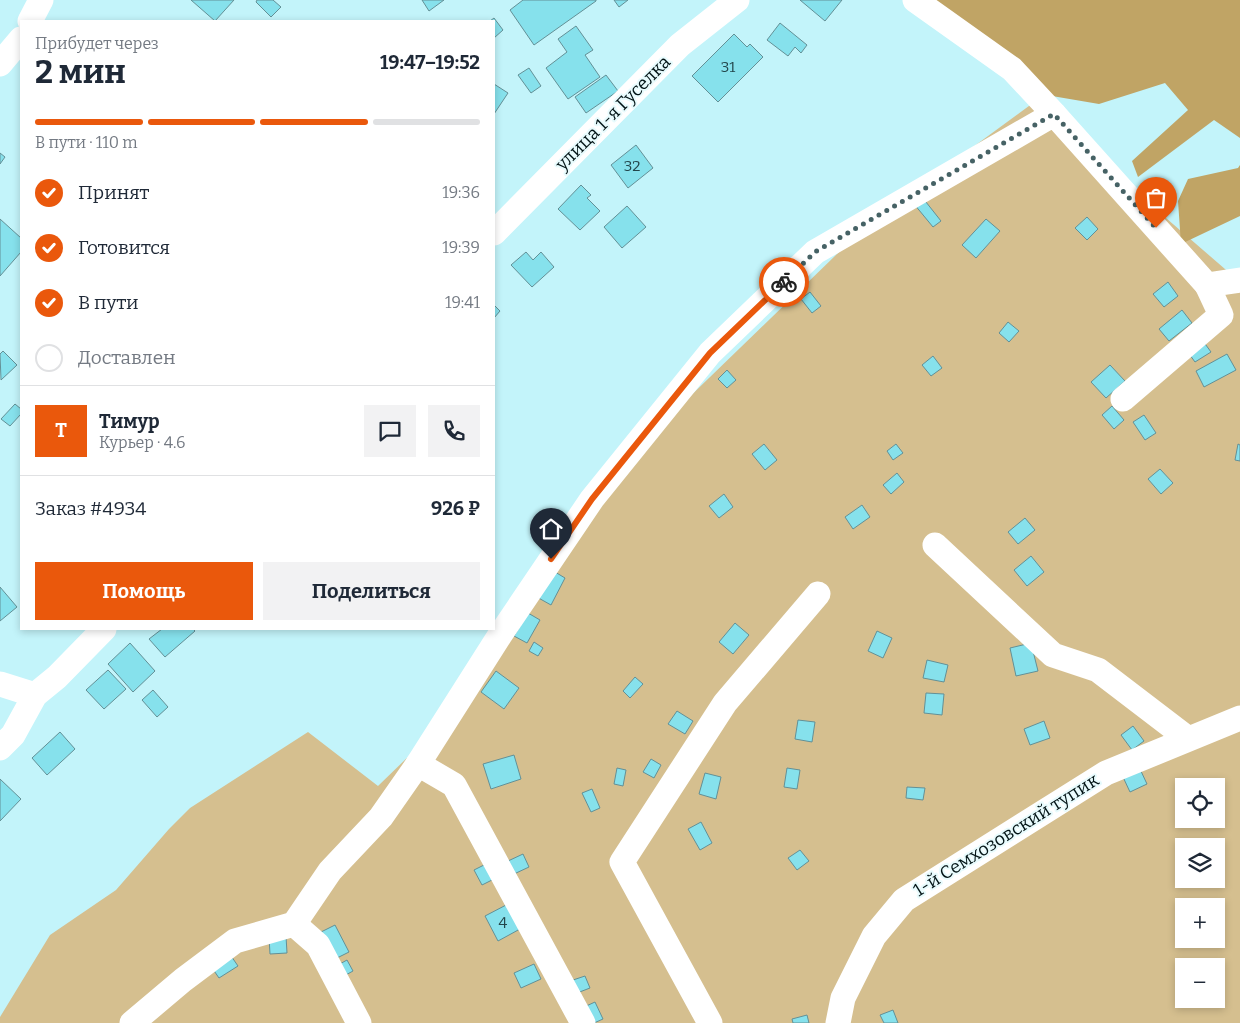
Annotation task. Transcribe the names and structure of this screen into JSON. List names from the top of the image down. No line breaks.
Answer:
{"streets":{"street":["улица 1-я Гуселка","1-й Семхозовский тупик"]},"house_numbers":["31","32","4"],"page":{"heading":["2 мин","Прибудет через","19:47–19:52"],"panel":["Тимур","Курьер · 4.6","Заказ #4934","926 ₽"],"bar":"В пути · 110 m","list":[["Принят","19:36"],["Готовится","19:39"],["В пути","19:41"],"Доставлен"],"round":"Т","buttons":["Помощь","Поделиться"],"map_buttons":["+","−"]}}
